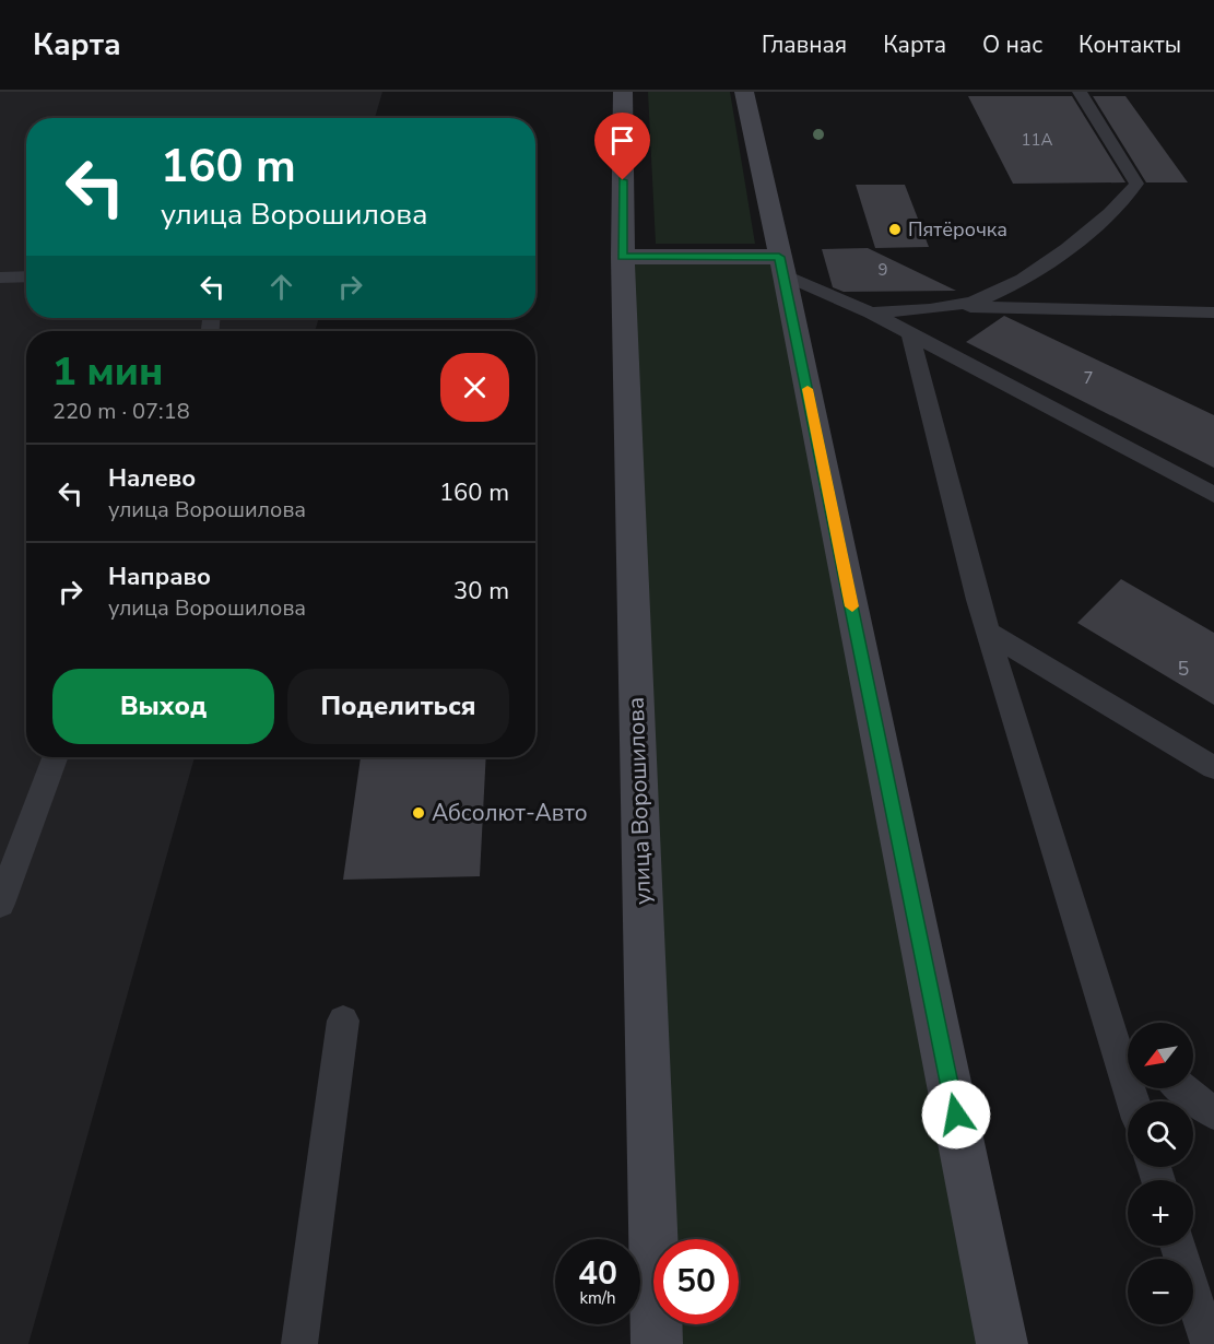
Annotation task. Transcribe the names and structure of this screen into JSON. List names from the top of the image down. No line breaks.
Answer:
{"streets":{"main road":["улица Ворошилова"]},"places":["Пятёрочка","Абсолют-Авто"],"house_numbers":["11А","9","7","5"],"north":"bottom left","page":{"header":"Карта","nav":["Главная","Карта","О нас","Контакты"],"turn":["160 m","улица Ворошилова"],"heading":["1 мин","220 m · 07:18"],"list":[{"name":"Налево","note":"улица Ворошилова","value":"160 m"},{"name":"Направо","note":"улица Ворошилова","value":"30 m"}],"buttons":["Выход","Поделиться"],"map_buttons":["+","−"],"speed":"40 km/h","limit":"50"}}
